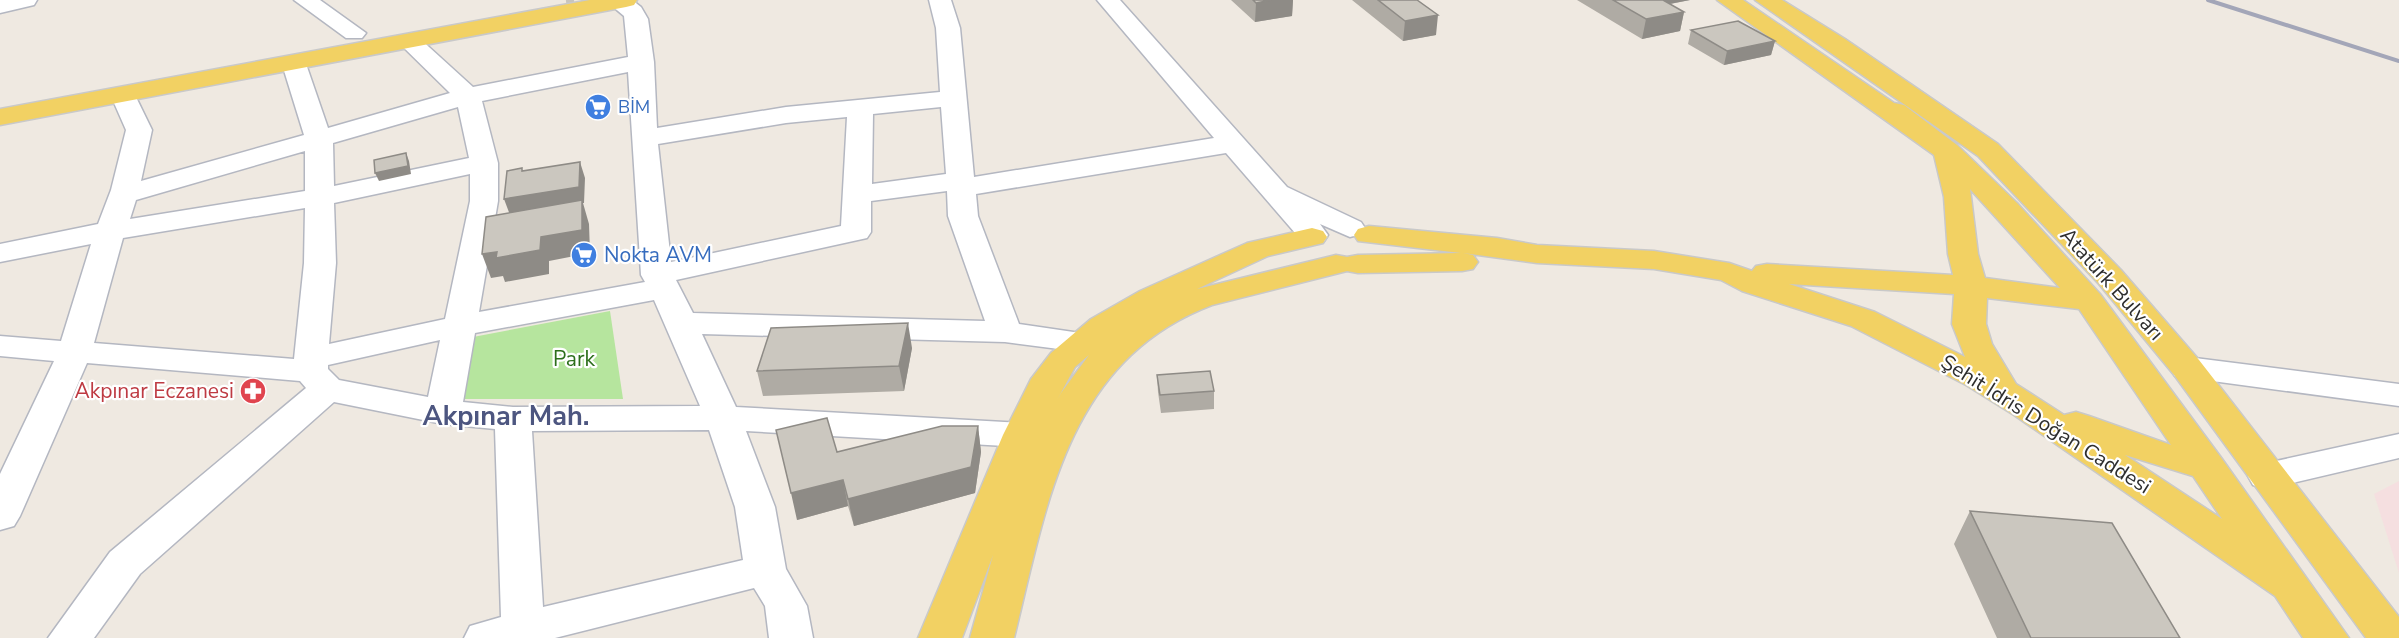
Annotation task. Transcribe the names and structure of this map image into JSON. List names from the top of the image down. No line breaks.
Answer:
{"streets":{"main road":["Atatürk Bulvarı","Şehit İdris Doğan Caddesi"]},"crossings":[["Atatürk Bulvarı","Şehit İdris Doğan Caddesi"]],"districts":["Akpınar Mah."],"parks":["Park"],"places":{"supermarket":["BİM","Nokta AVM"],"pharmacy":["Akpınar Eczanesi"]}}
